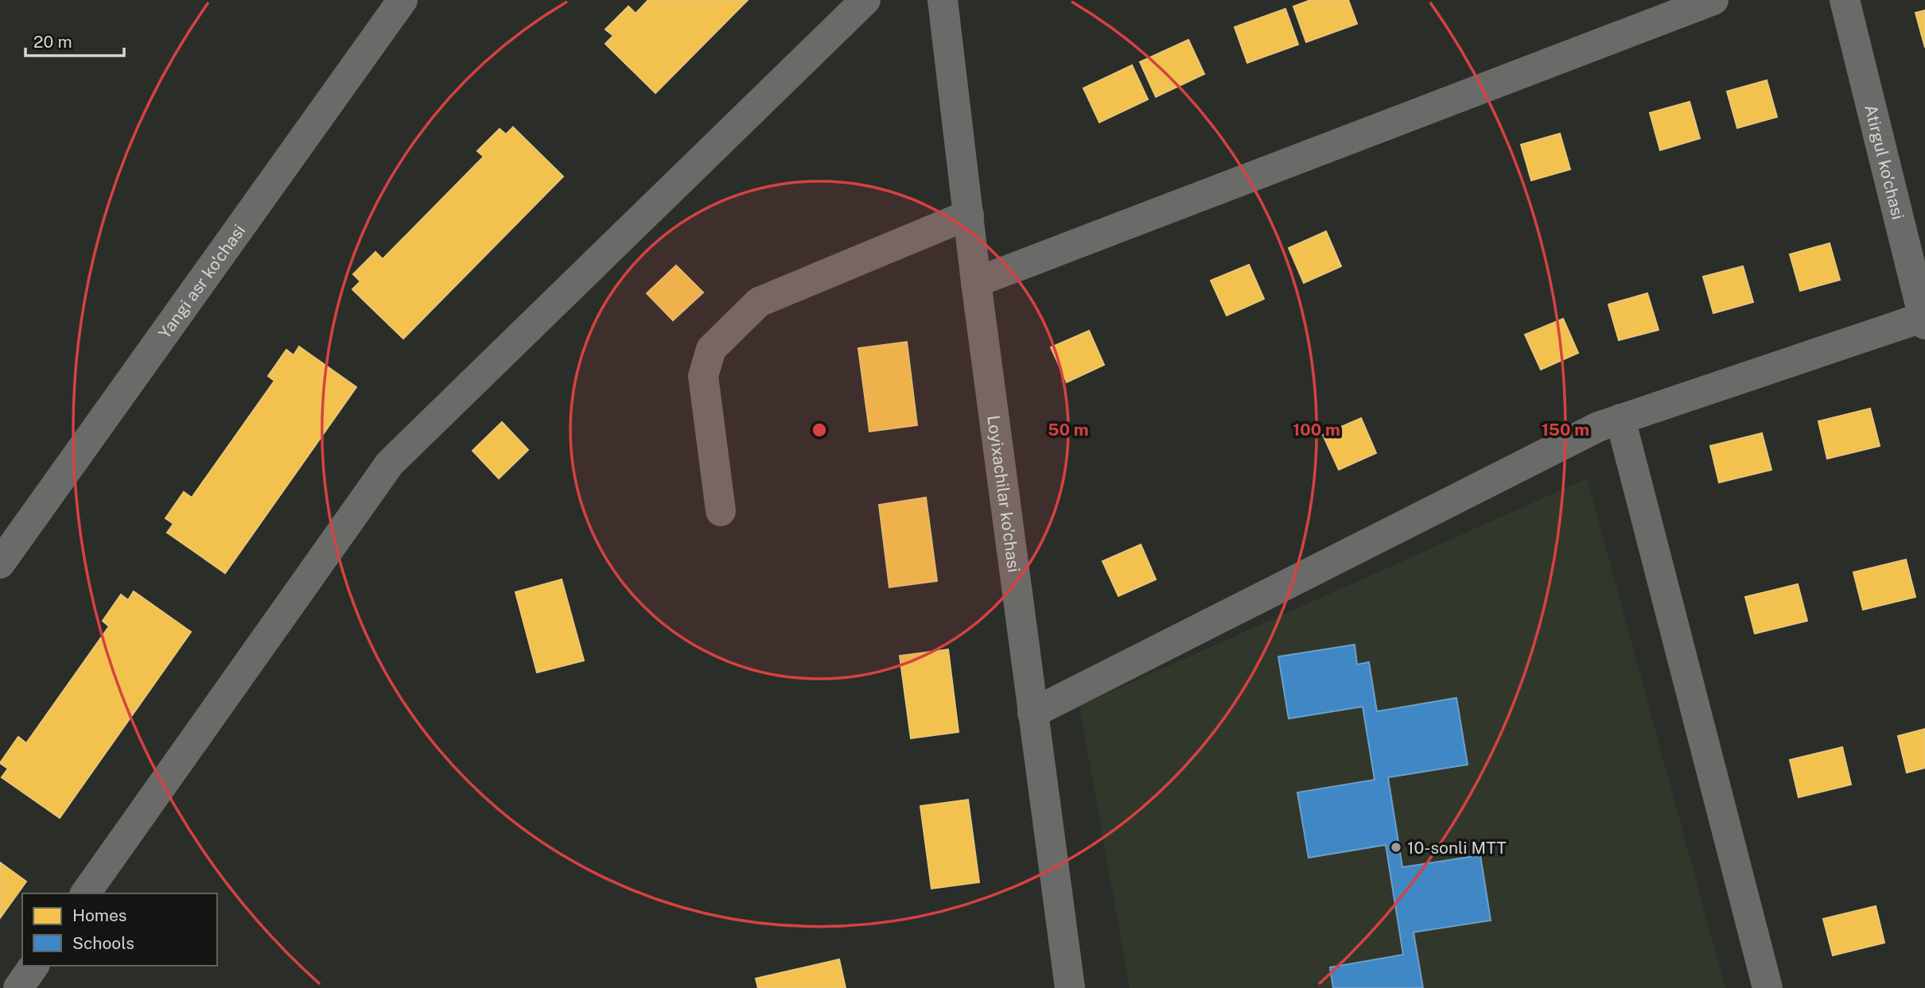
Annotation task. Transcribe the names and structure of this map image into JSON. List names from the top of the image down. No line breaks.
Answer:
{"streets":{"street":["Atirgul ko'chasi","Yangi asr ko'chasi","Loyixachilar ko'chasi"]},"places":["10-sonli MTT"],"legend":["Homes","Schools"],"scale_bar":"20 m","rings":["50 m","100 m","150 m"]}
